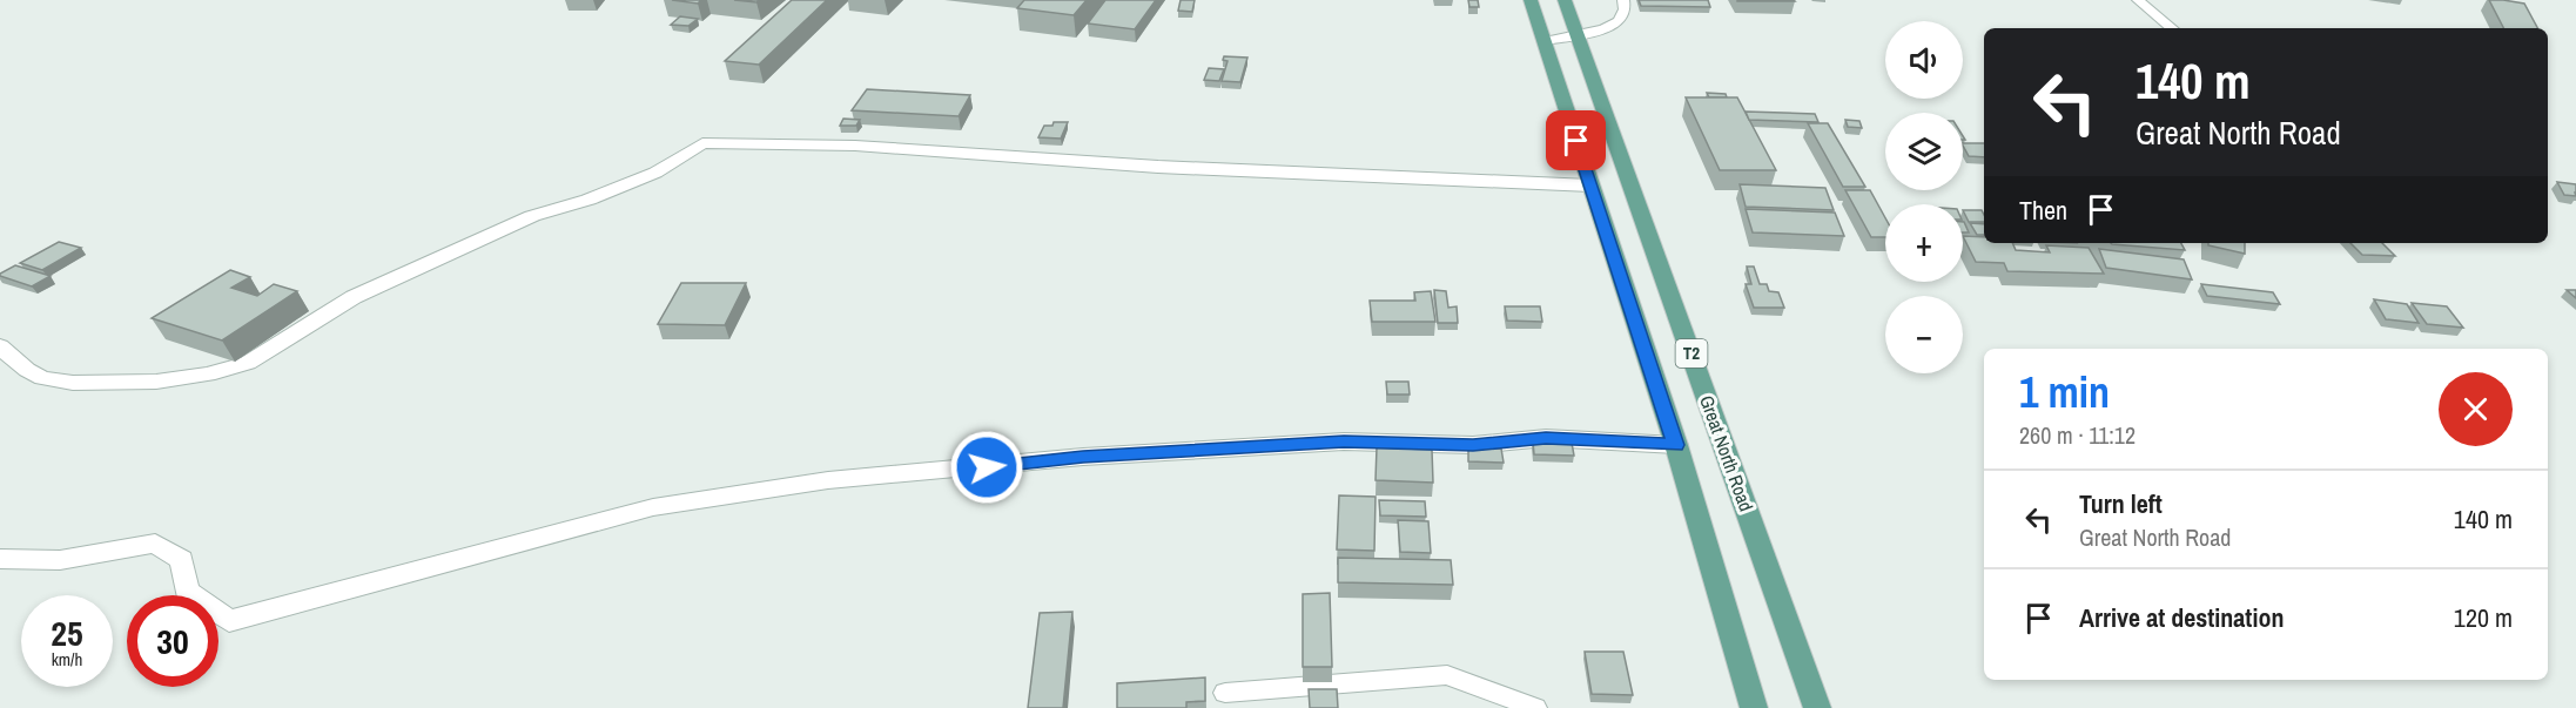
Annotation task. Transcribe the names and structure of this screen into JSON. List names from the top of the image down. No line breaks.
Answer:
{"streets":{"main road":["T2","Great North Road"]},"page":{"map_buttons":["+","−"],"turn":["140 m","Great North Road"],"then":"Then","heading":["1 min","260 m · 11:12"],"list":[{"name":"Turn left","note":"Great North Road","value":"140 m"},{"name":"Arrive at destination","value":"120 m"}],"speed":"25 km/h","limit":"30"}}
